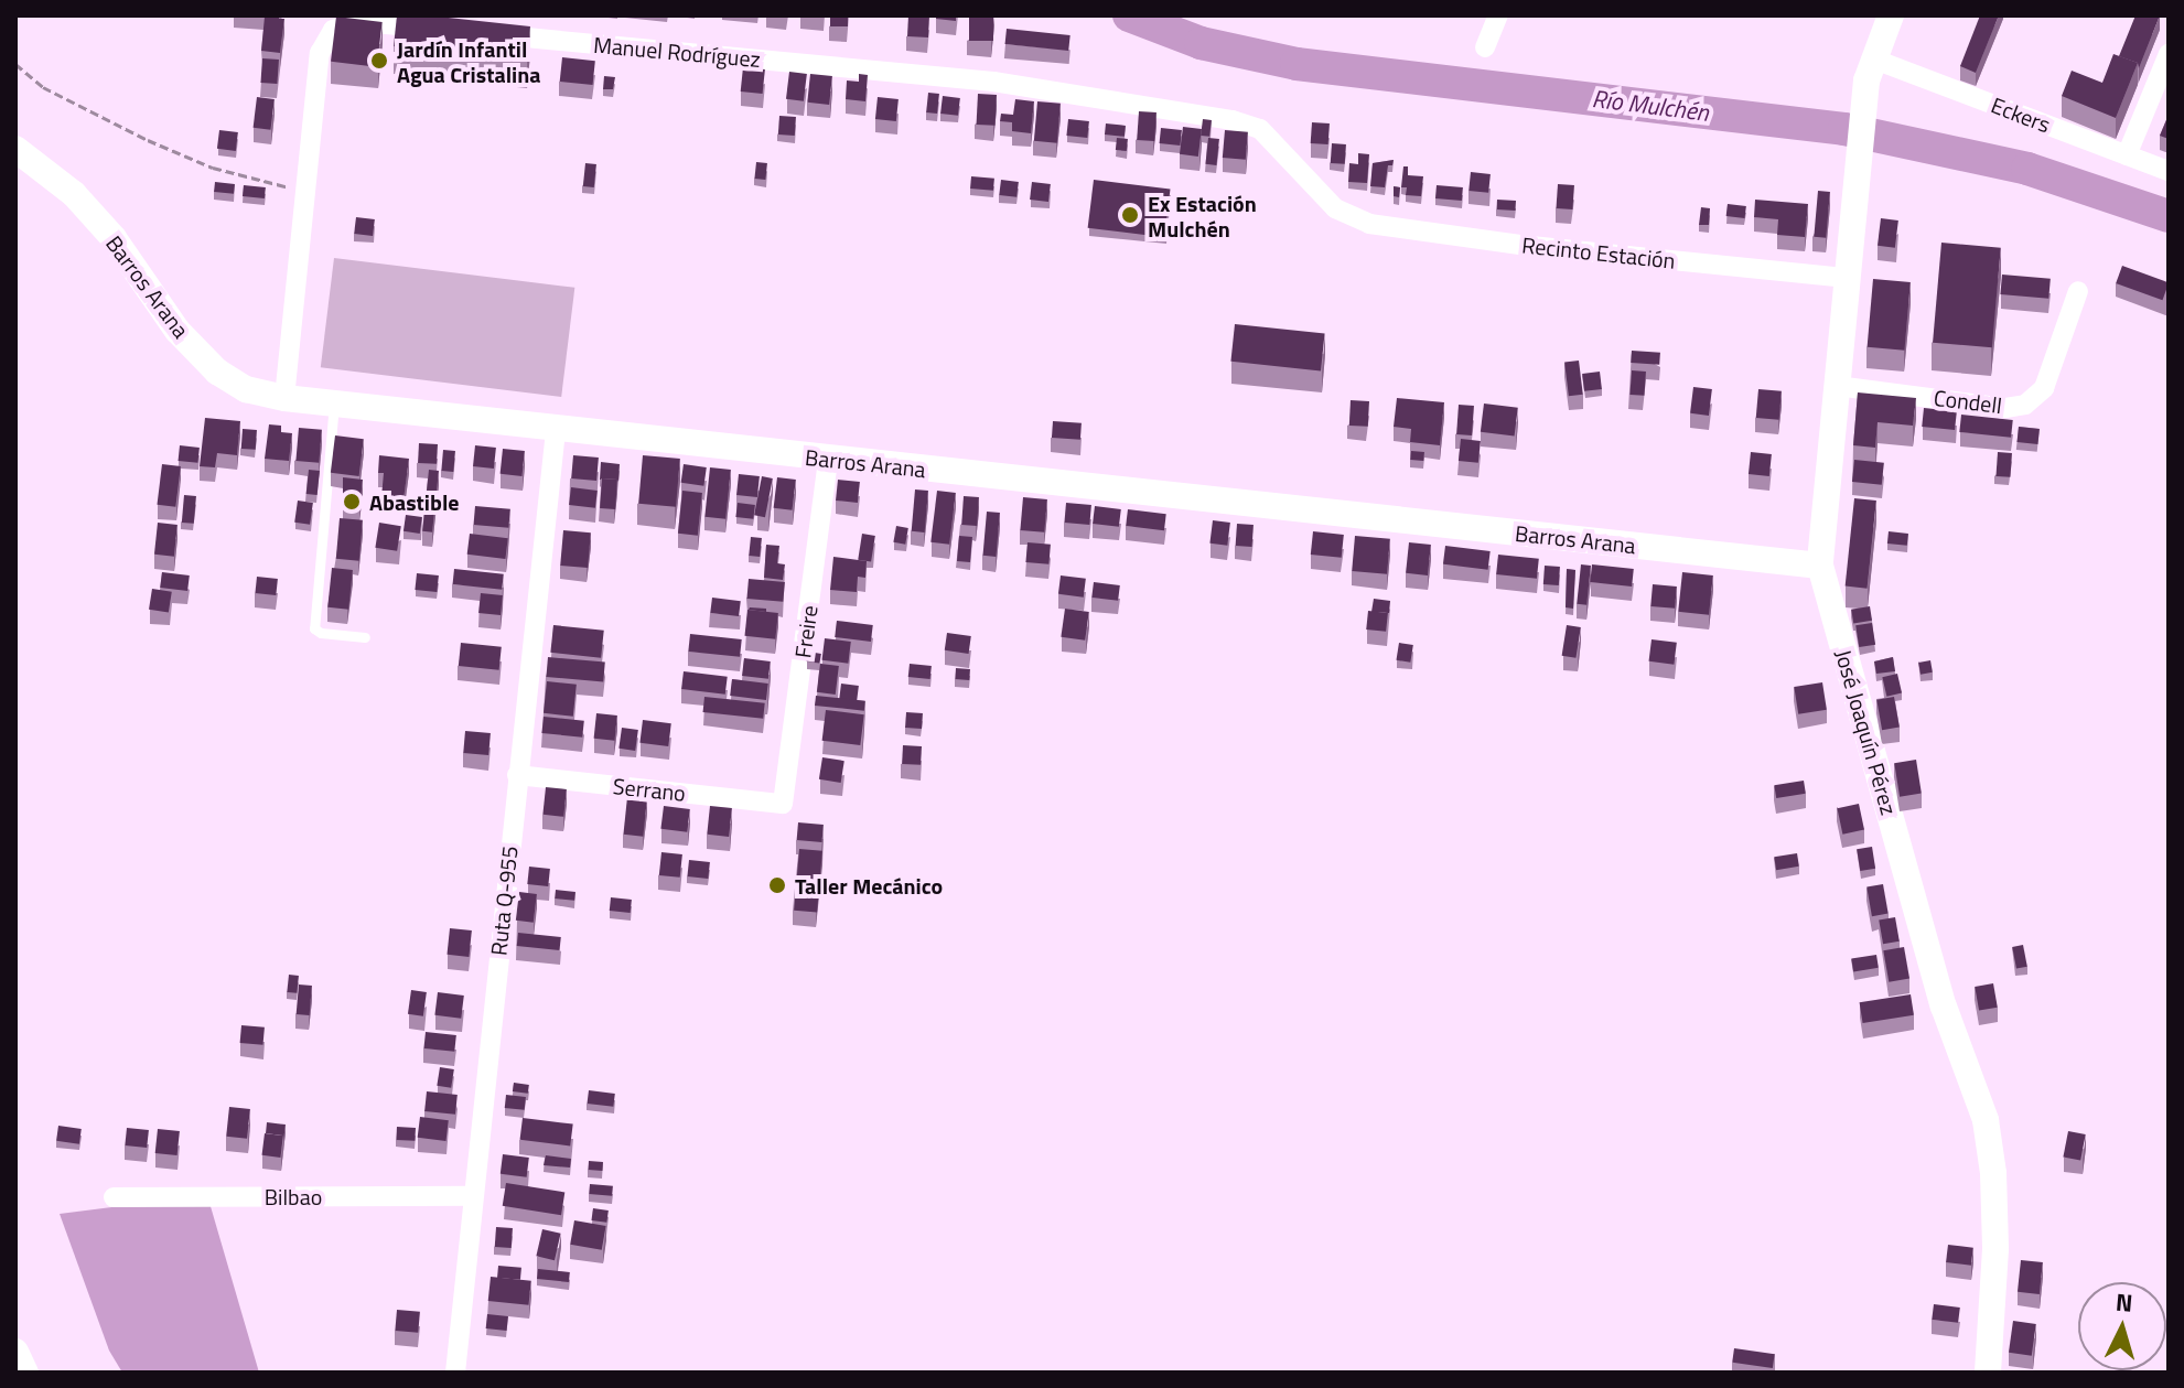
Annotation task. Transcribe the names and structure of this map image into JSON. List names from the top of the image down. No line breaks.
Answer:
{"streets":{"main road":["Barros Arana","José Joaquín Pérez"],"street":["Manuel Rodríguez","Eckers","Recinto Estación","Condell","Freire","Serrano","Ruta Q-955","Bilbao"]},"crossings":[["Manuel Rodríguez","Recinto Estación"],["Eckers","José Joaquín Pérez"],["Recinto Estación","José Joaquín Pérez"],["Barros Arana","Freire"],["Barros Arana","José Joaquín Pérez"],["Barros Arana","Ruta Q-955"],["Condell","José Joaquín Pérez"],["Freire","Serrano"],["Serrano","Ruta Q-955"],["Ruta Q-955","Bilbao"]],"water":["Río Mulchén"],"places":["Jardín Infantil Agua Cristalina","Ex Estación Mulchén","Abastible","Taller Mecánico"],"north":"top"}
